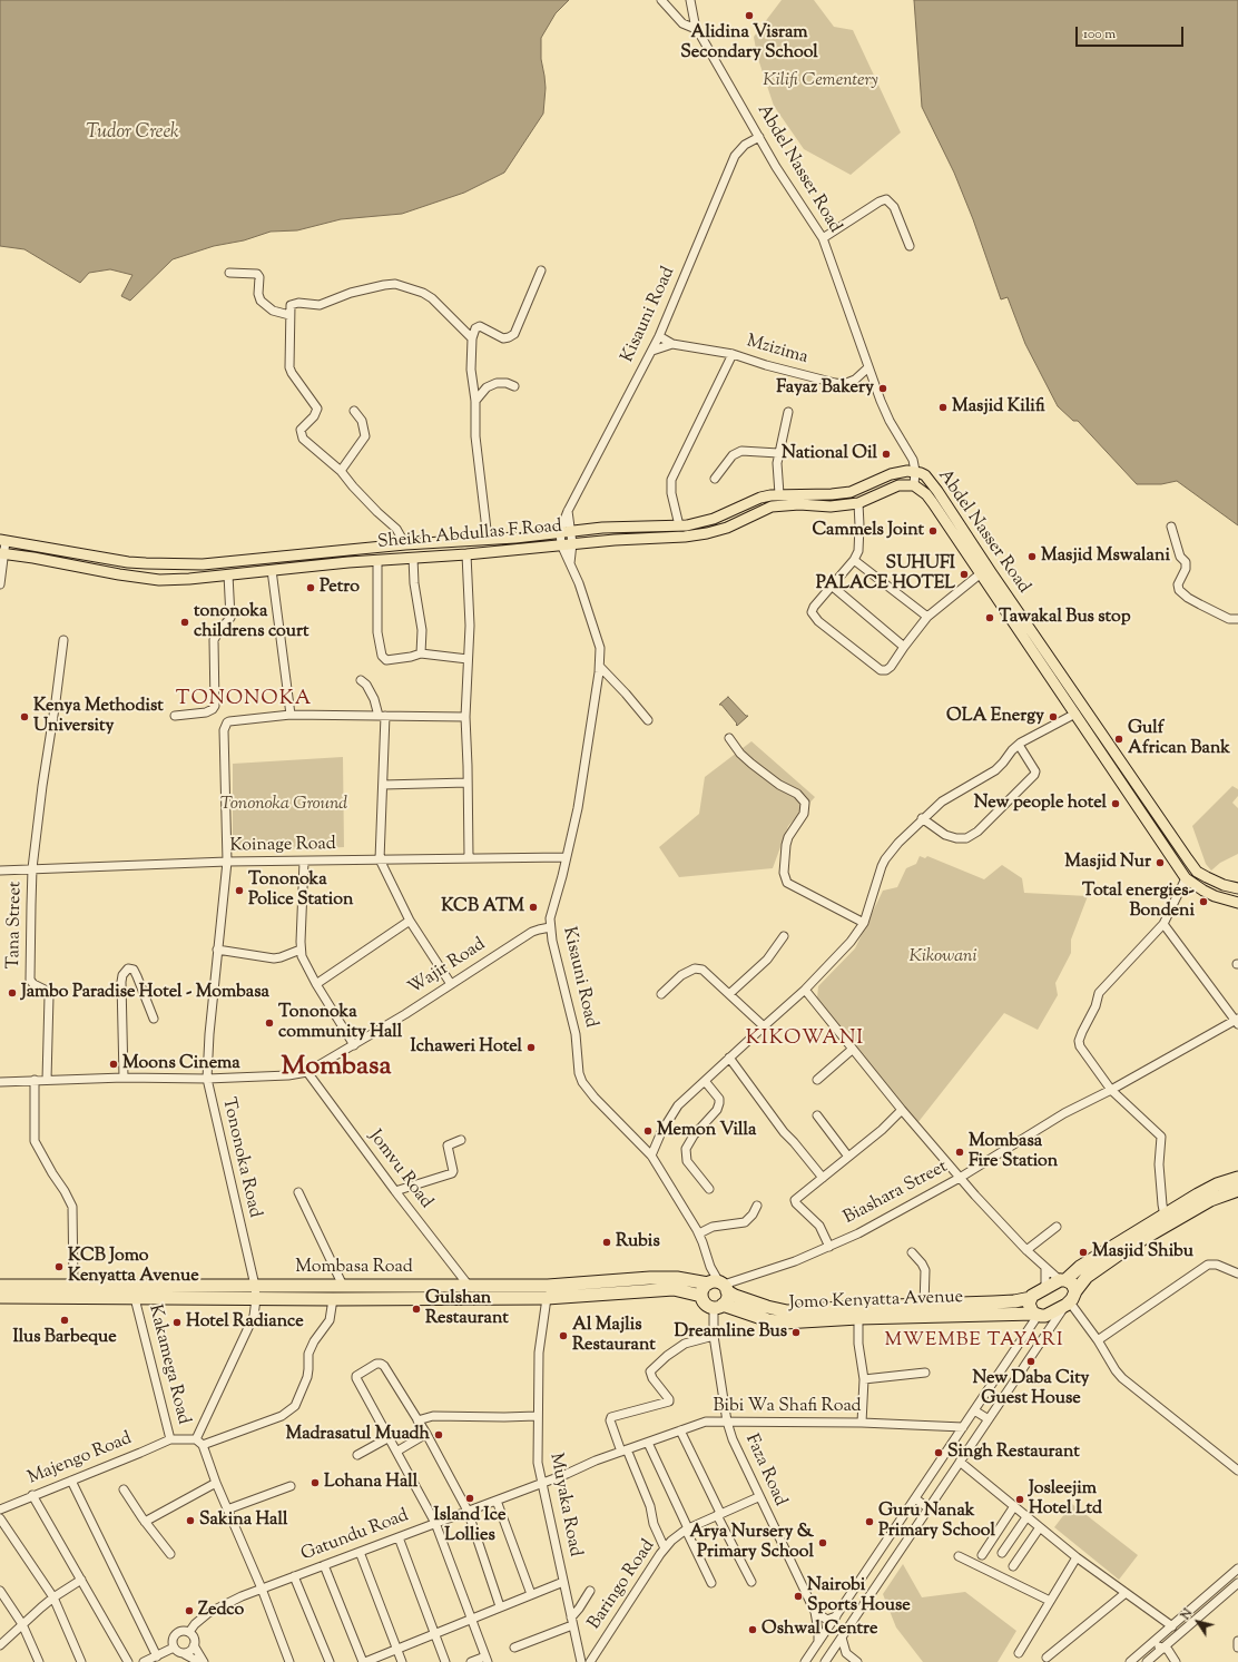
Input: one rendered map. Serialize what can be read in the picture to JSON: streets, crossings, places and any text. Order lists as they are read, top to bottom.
{
  "streets": {
    "highway": ["Mombasa Road", "Jomo Kenyatta Avenue"],
    "main road": ["Abdel Nasser Road", "Sheikh Abdullas F.Road"],
    "street": [
      "Kisauni Road",
      "Mzizima",
      "Koinage Road",
      "Tana Street",
      "Wajir Road",
      "Tononoka Road",
      "Jomvu Road",
      "Biashara Street",
      "Kakamega Road",
      "Bibi Wa Shafi Road",
      "Majengo Road",
      "Faza Road",
      "Muyaka Road",
      "Gatundu Road",
      "Baringo Road"
    ]
  },
  "crossings": [
    ["Abdel Nasser Road", "Kisauni Road"],
    ["Abdel Nasser Road", "Mzizima"],
    ["Abdel Nasser Road", "Sheikh Abdullas F.Road"],
    ["Kisauni Road", "Sheikh Abdullas F.Road"],
    ["Kisauni Road", "Koinage Road"],
    ["Kisauni Road", "Wajir Road"],
    ["Kisauni Road", "Biashara Street"],
    ["Kisauni Road", "Mombasa Road"],
    ["Kisauni Road", "Jomo Kenyatta Avenue"],
    ["Kisauni Road", "Faza Road"],
    ["Koinage Road", "Tana Street"],
    ["Koinage Road", "Tononoka Road"],
    ["Tana Street", "Wajir Road"],
    ["Wajir Road", "Tononoka Road"],
    ["Wajir Road", "Jomvu Road"],
    ["Tononoka Road", "Mombasa Road"],
    ["Jomvu Road", "Mombasa Road"],
    ["Biashara Street", "Mombasa Road"],
    ["Biashara Street", "Jomo Kenyatta Avenue"],
    ["Biashara Street", "Faza Road"],
    ["Mombasa Road", "Jomo Kenyatta Avenue"],
    ["Mombasa Road", "Kakamega Road"],
    ["Mombasa Road", "Faza Road"],
    ["Mombasa Road", "Muyaka Road"],
    ["Jomo Kenyatta Avenue", "Faza Road"],
    ["Kakamega Road", "Majengo Road"],
    ["Bibi Wa Shafi Road", "Faza Road"],
    ["Bibi Wa Shafi Road", "Muyaka Road"],
    ["Bibi Wa Shafi Road", "Gatundu Road"],
    ["Faza Road", "Baringo Road"],
    ["Muyaka Road", "Gatundu Road"]
  ],
  "districts": [
    "TONONOKA",
    "KIKOWANI",
    "Mombasa",
    "MWEMBE TAYARI"
  ],
  "water": ["Tudor Creek"],
  "parks": ["Kilifi Cementery", "Tononoka Ground", "Kikowani"],
  "places": [
    "Alidina Visram Secondary School",
    "Fayaz Bakery",
    "Masjid Kilifi",
    "National Oil",
    "Cammels Joint",
    "Masjid Mswalani",
    "SUHUFI PALACE HOTEL",
    "Petro",
    "Tawakal Bus stop",
    "tononoka childrens court",
    "Kenya Methodist University",
    "OLA Energy",
    "Gulf African Bank",
    "New people hotel",
    "Masjid Nur",
    "Tononoka Police Station",
    "Total energies- Bondeni",
    "KCB ATM",
    "Jambo Paradise Hotel - Mombasa",
    "Tononoka community Hall",
    "Ichaweri Hotel",
    "Moons Cinema",
    "Memon Villa",
    "Mombasa Fire Station",
    "Rubis",
    "Masjid Shibu",
    "KCB Jomo Kenyatta Avenue",
    "Gulshan Restaurant",
    "Ilus Barbeque",
    "Hotel Radiance",
    "Dreamline Bus",
    "Al Majlis Restaurant",
    "New Daba City Guest House",
    "Madrasatul Muadh",
    "Singh Restaurant",
    "Lohana Hall",
    "Island Ice Lollies",
    "Josleejim Hotel Ltd",
    "Sakina Hall",
    "Guru Nanak Primary School",
    "Arya Nursery & Primary School",
    "Nairobi Sports House",
    "Zedco",
    "Oshwal Centre"
  ],
  "scale_bar": "100 m",
  "north": "top left"
}
